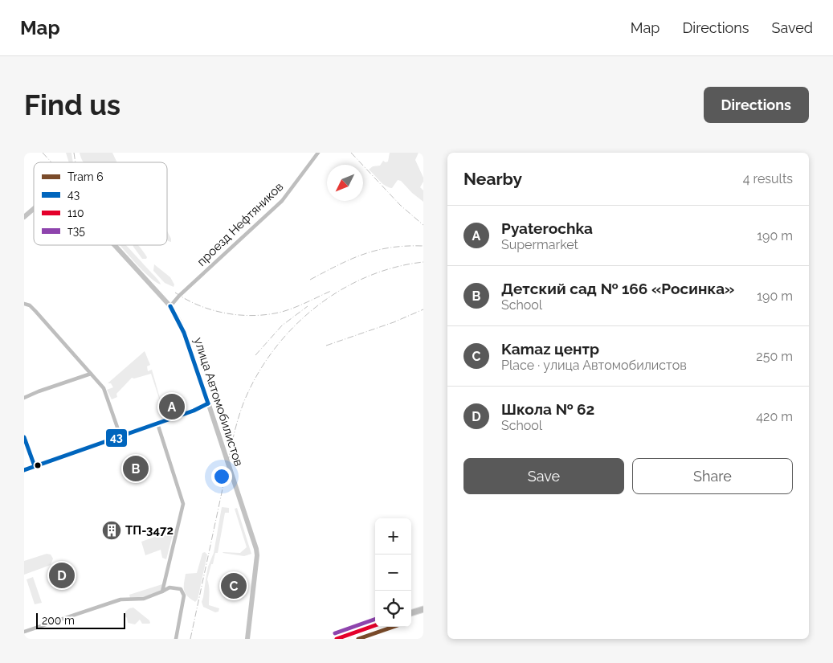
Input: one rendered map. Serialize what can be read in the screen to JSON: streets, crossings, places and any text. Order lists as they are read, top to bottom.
{
  "streets": {
    "street": ["проезд Нефтяников", "улица Автомобилистов"]
  },
  "crossings": [
    ["проезд Нефтяников", "улица Автомобилистов"]
  ],
  "places": {
    "building": ["ТП-3472"]
  },
  "lines": [
    "transit line 43",
    "transit line т35",
    "transit line 110",
    "tram line 6"
  ],
  "legend": [
    "Tram 6",
    "43",
    "110",
    "т35"
  ],
  "scale_bar": "200 m",
  "north": "bottom left",
  "page": {
    "header": "Map",
    "nav": ["Map", "Directions", "Saved"],
    "buttons": [
      "Directions",
      ["Save", "Share"]
    ],
    "title": "Find us",
    "heading": ["Nearby", "4 results"],
    "list": [
      {
        "mark": "A",
        "name": "Pyaterochka",
        "note": "Supermarket",
        "value": "190 m"
      },
      {
        "mark": "B",
        "name": "Детский сад № 166 «Росинка»",
        "note": "School",
        "value": "190 m"
      },
      {
        "mark": "C",
        "name": "Kamaz центр",
        "note": "Place · улица Автомобилистов",
        "value": "250 m"
      },
      {
        "mark": "D",
        "name": "Школа № 62",
        "note": "School",
        "value": "420 m"
      }
    ],
    "pins": [
      "A",
      "B",
      "D",
      "C"
    ],
    "map_buttons": ["+", "−"],
    "scale": "200 m"
  }
}
